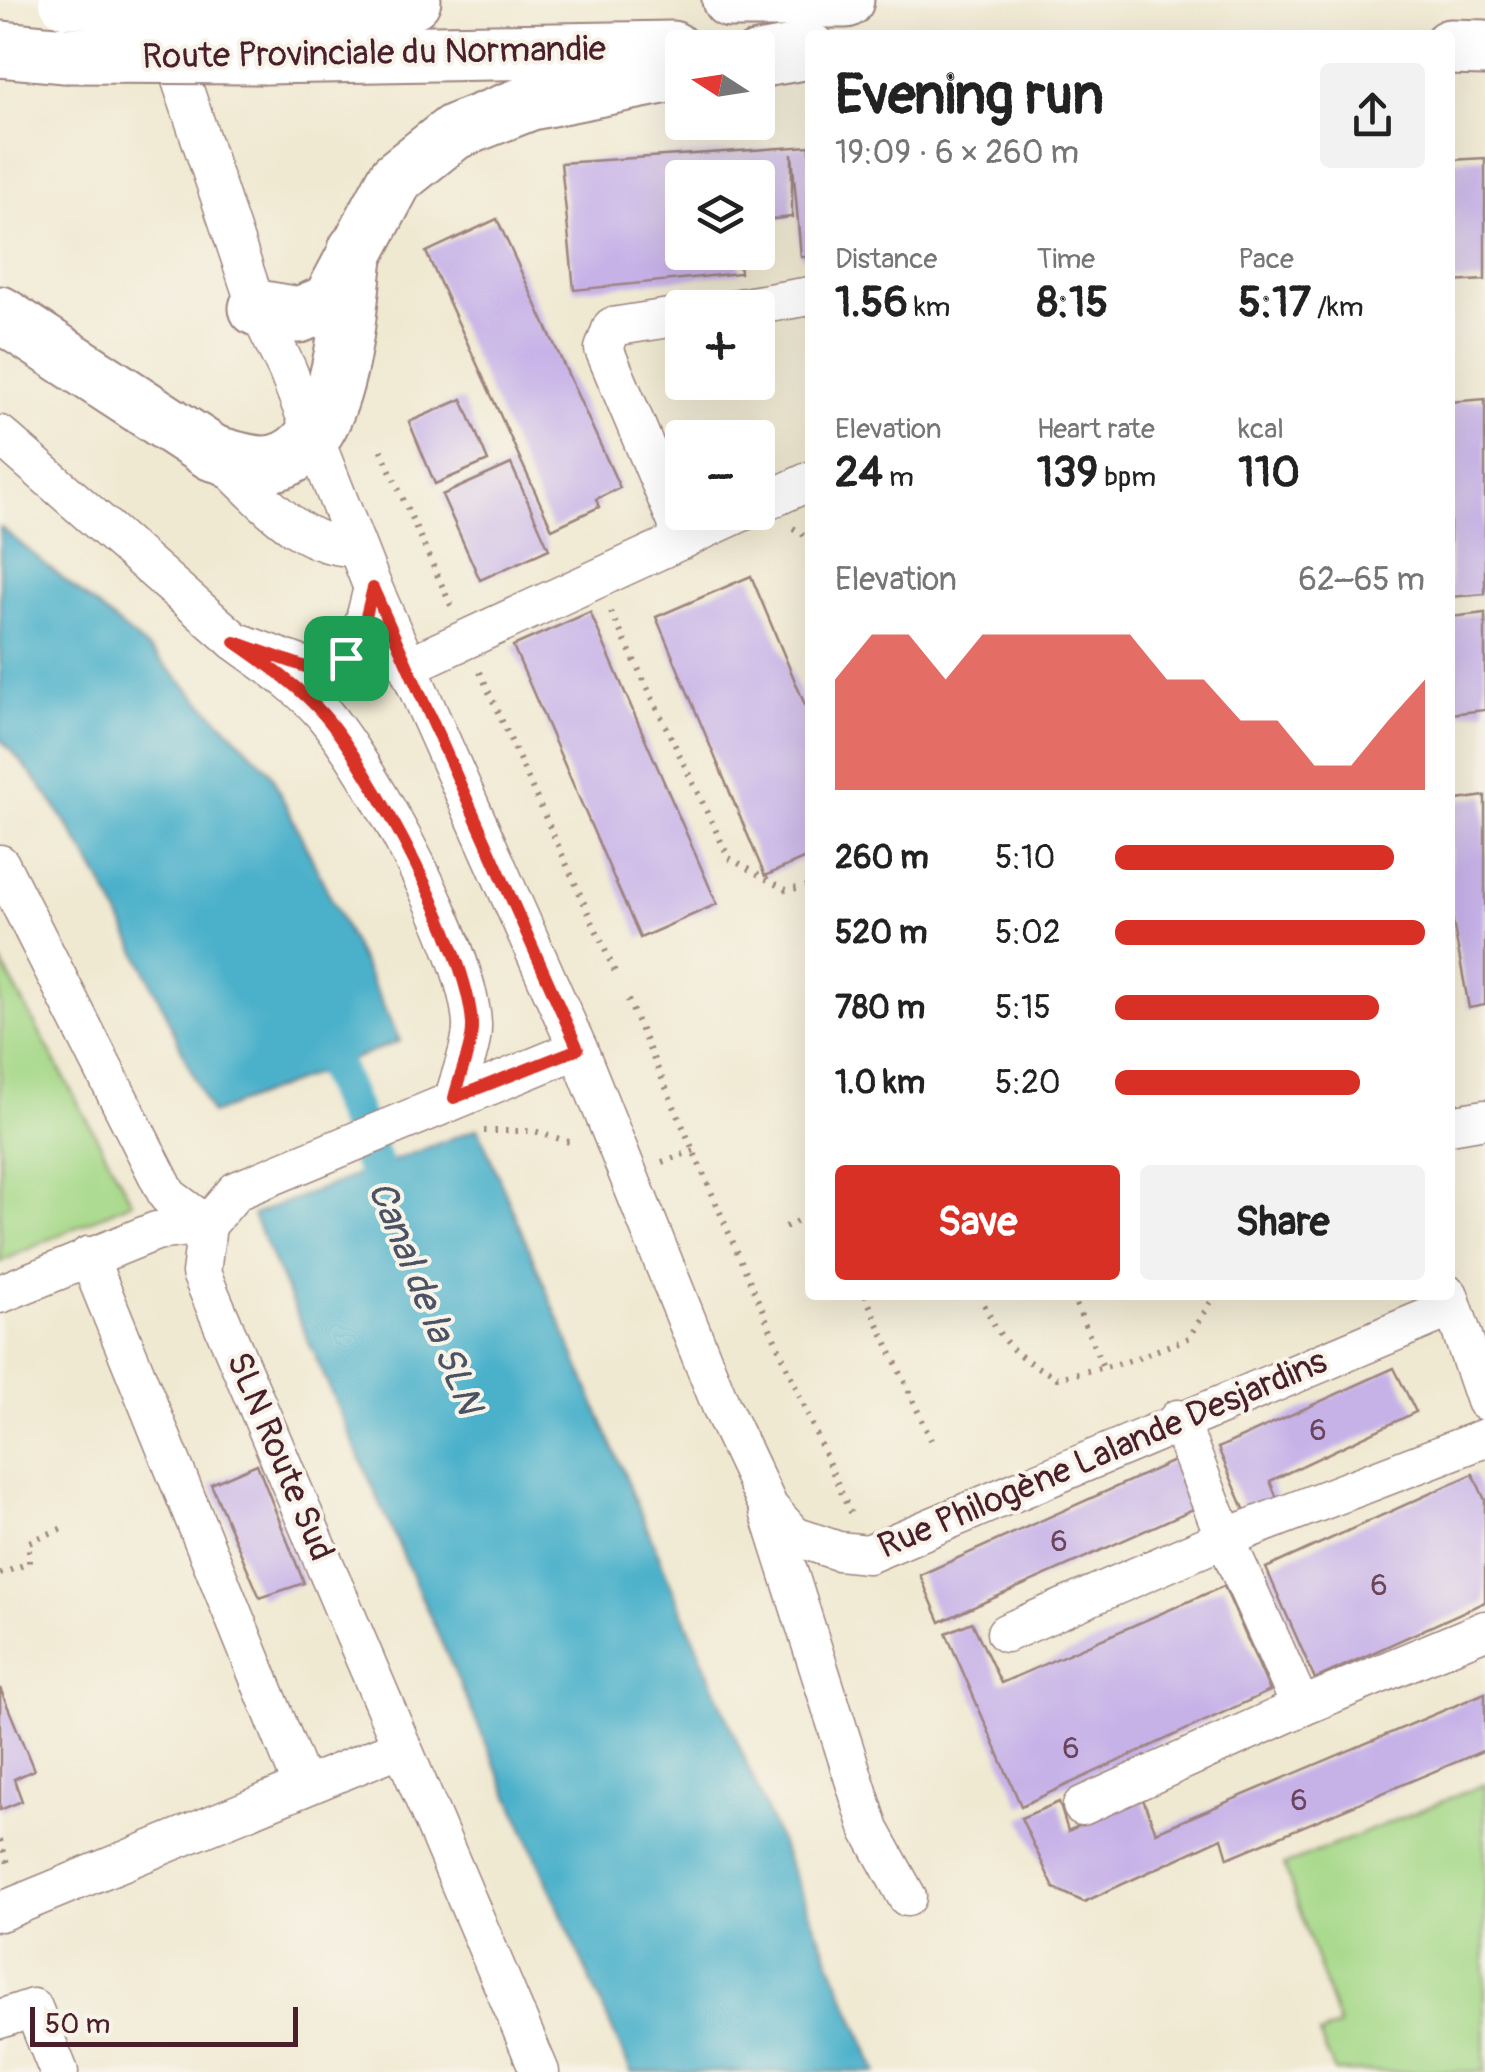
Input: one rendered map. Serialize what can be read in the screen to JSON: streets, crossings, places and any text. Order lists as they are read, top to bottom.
{
  "streets": {
    "highway": ["Route Provinciale du Normandie"],
    "street": ["Rue Philogène Lalande Desjardins", "SLN Route Sud"]
  },
  "water": ["Canal de la SLN"],
  "house_numbers": [
    "6",
    "6",
    "6",
    "6",
    "6"
  ],
  "scale_bar": "50 m",
  "north": "left",
  "page": {
    "map_buttons": ["+", "−"],
    "heading": ["Evening run", "19:09 · 6 × 260 m"],
    "stats": [
      ["Distance", "1.56 km"],
      ["Time", "8:15"],
      ["Pace", "5:17 /km"],
      ["Elevation", "24 m"],
      ["Heart rate", "139 bpm"],
      ["kcal", "110"]
    ],
    "chart": ["Elevation", "62–65 m"],
    "list": [
      {
        "name": "260 m",
        "note": "5:10"
      },
      {
        "name": "520 m",
        "note": "5:02"
      },
      {
        "name": "780 m",
        "note": "5:15"
      },
      {
        "name": "1.0 km",
        "note": "5:20"
      }
    ],
    "buttons": ["Save", "Share"],
    "scale": "50 m"
  }
}
